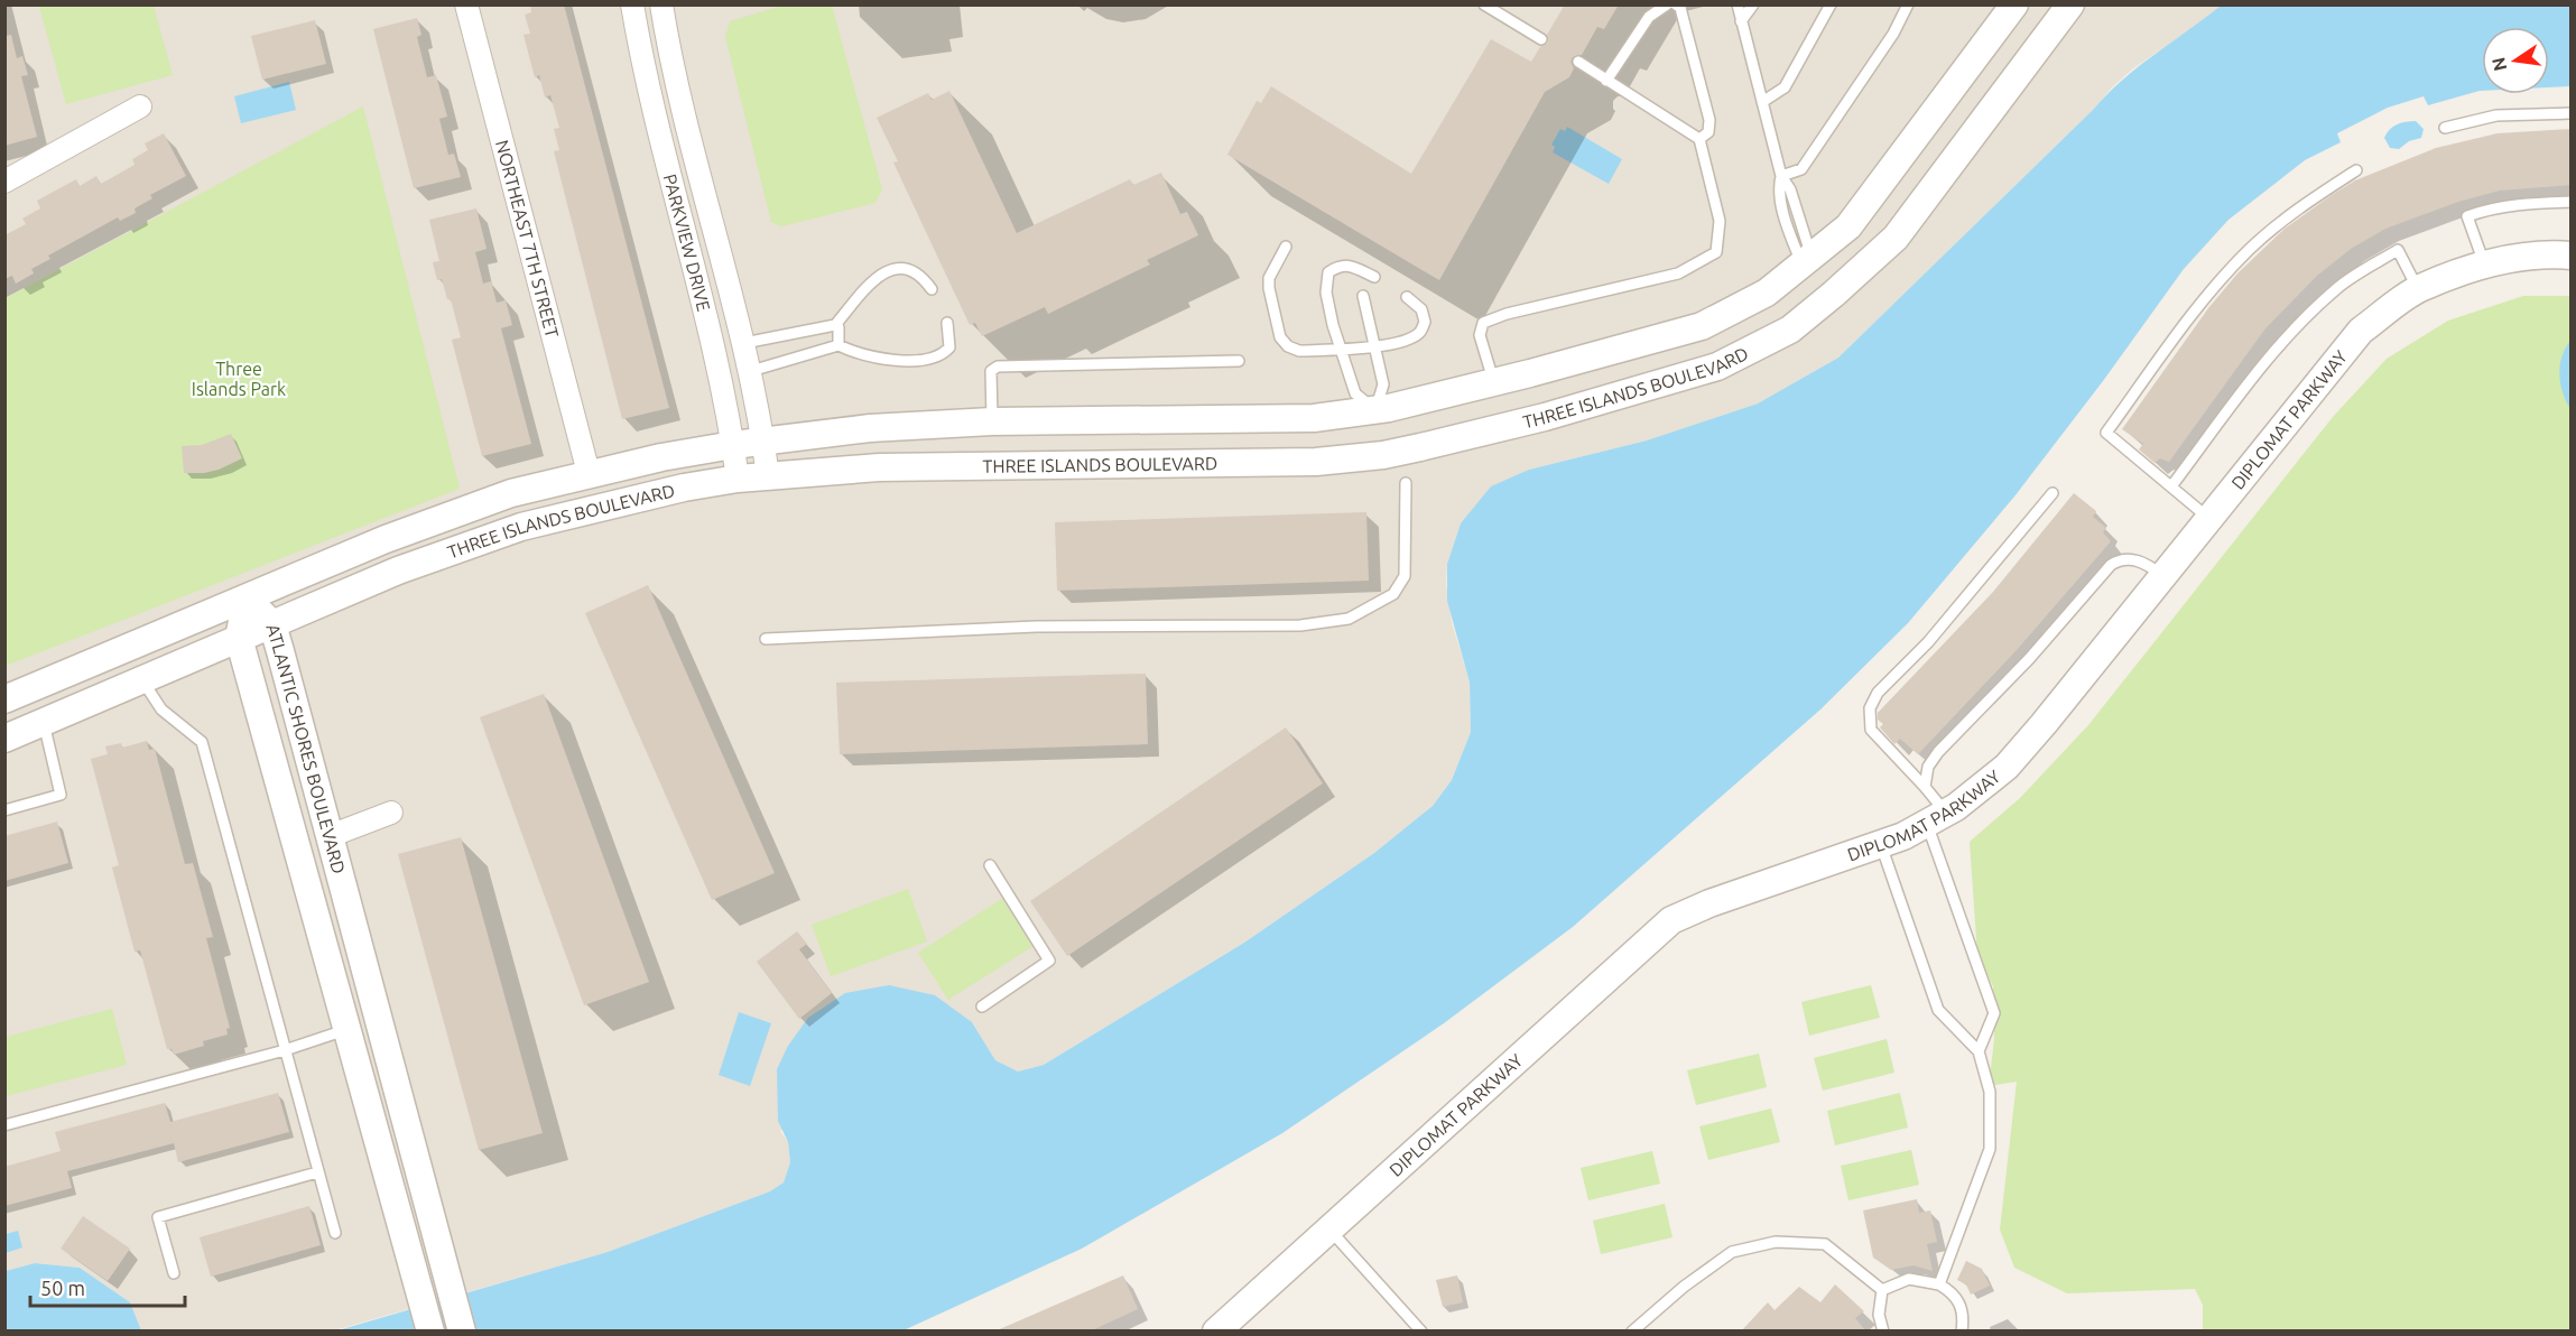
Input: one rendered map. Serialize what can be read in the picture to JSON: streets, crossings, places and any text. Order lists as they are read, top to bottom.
{
  "streets": {
    "street": [
      "NORTHEAST 7TH STREET",
      "PARKVIEW DRIVE",
      "THREE ISLANDS BOULEVARD",
      "DIPLOMAT PARKWAY",
      "ATLANTIC SHORES BOULEVARD"
    ]
  },
  "crossings": [
    ["NORTHEAST 7TH STREET", "THREE ISLANDS BOULEVARD"],
    ["PARKVIEW DRIVE", "THREE ISLANDS BOULEVARD"],
    ["THREE ISLANDS BOULEVARD", "ATLANTIC SHORES BOULEVARD"]
  ],
  "parks": ["Three Islands Park"],
  "scale_bar": "50 m",
  "north": "left"
}
